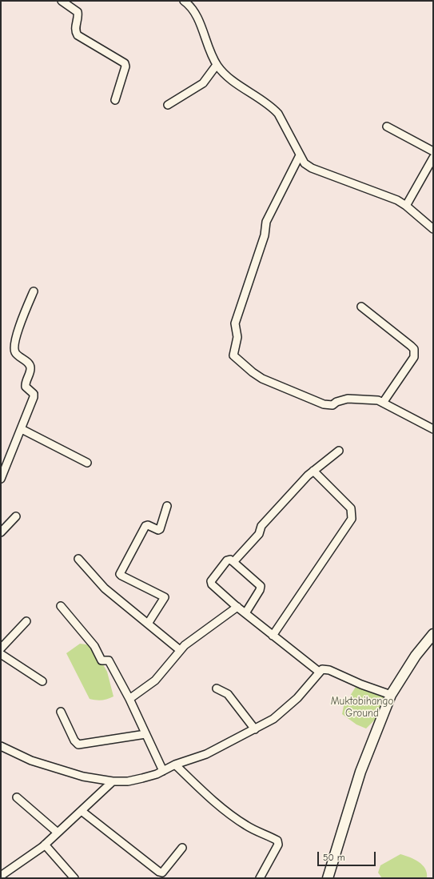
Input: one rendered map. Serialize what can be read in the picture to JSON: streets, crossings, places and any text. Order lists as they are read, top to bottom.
{
  "parks": ["Muktobihango Ground"],
  "scale_bar": "50 m"
}
